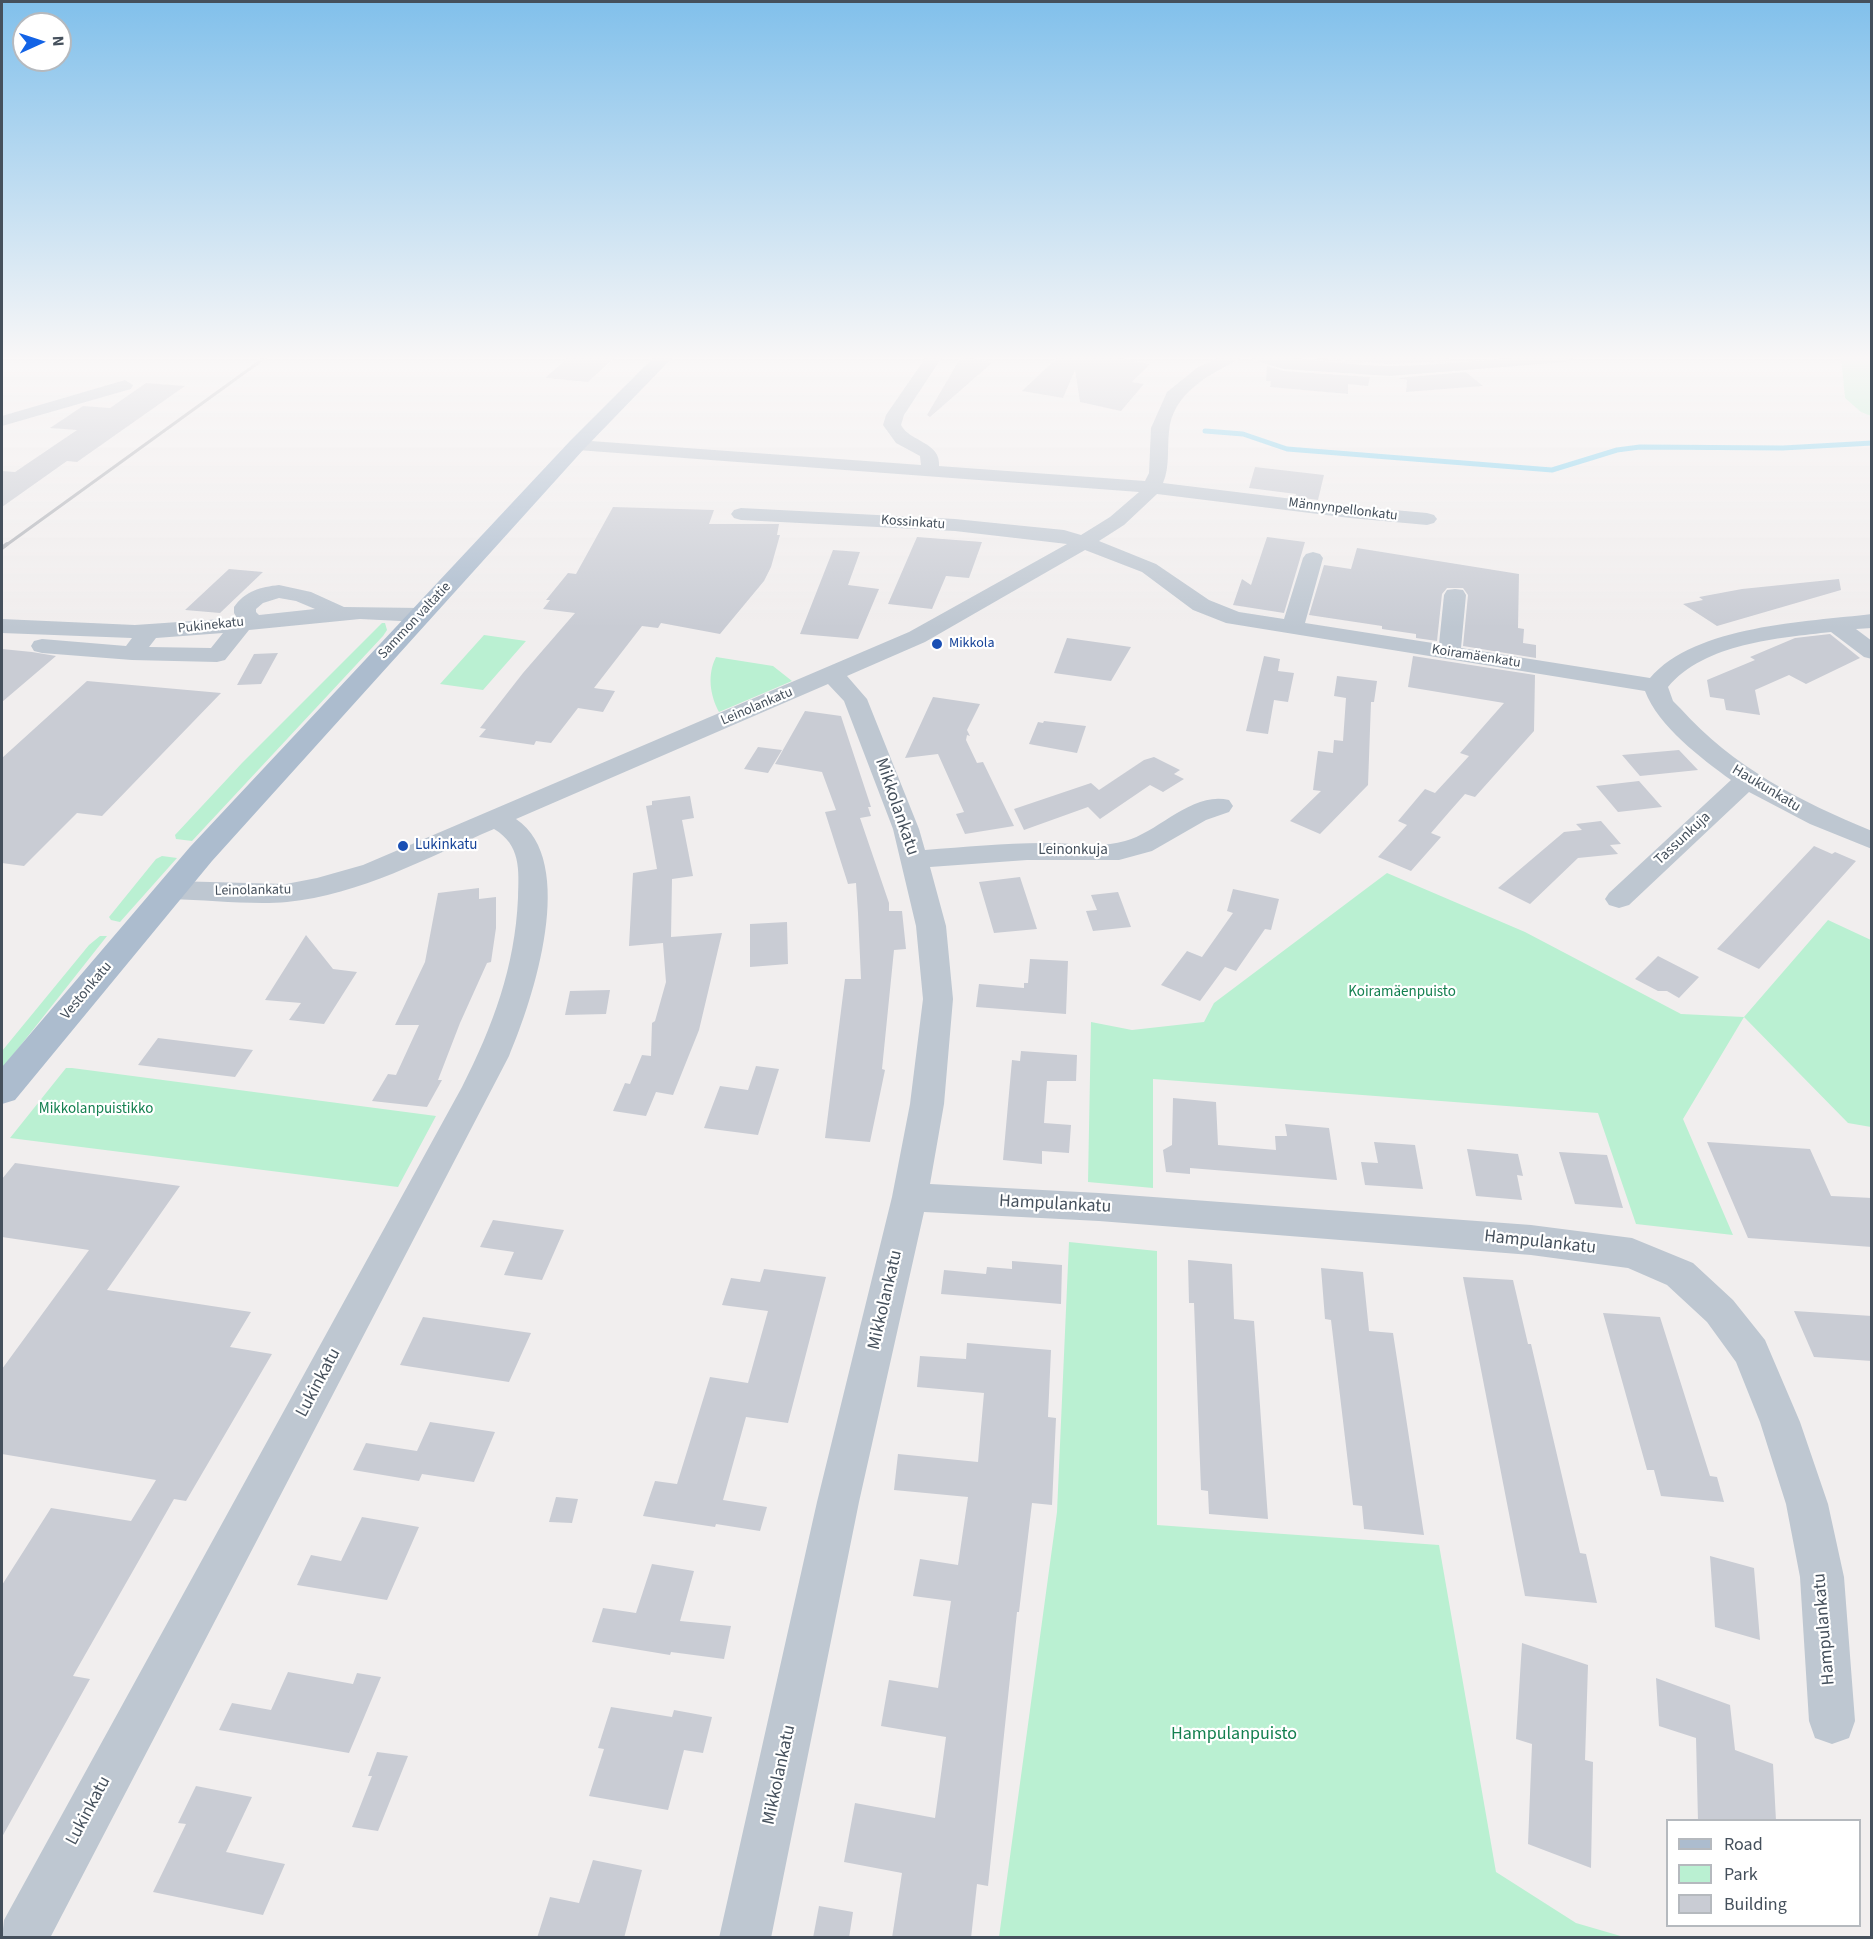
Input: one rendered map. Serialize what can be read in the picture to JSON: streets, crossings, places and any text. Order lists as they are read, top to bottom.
{
  "streets": {
    "main road": ["Sammon valtatie", "Vestonkatu"],
    "street": [
      "Männynpellonkatu",
      "Kossinkatu",
      "Pukinekatu",
      "Koiramäenkatu",
      "Leinolankatu",
      "Haukunkatu",
      "Mikkolankatu",
      "Tassunkuja",
      "Leinonkuja",
      "Hampulankatu",
      "Lukinkatu"
    ]
  },
  "crossings": [
    ["Männynpellonkatu", "Leinolankatu"],
    ["Kossinkatu", "Koiramäenkatu"],
    ["Kossinkatu", "Leinolankatu"],
    ["Sammon valtatie", "Pukinekatu"],
    ["Sammon valtatie", "Leinolankatu"],
    ["Sammon valtatie", "Vestonkatu"],
    ["Koiramäenkatu", "Leinolankatu"],
    ["Koiramäenkatu", "Haukunkatu"],
    ["Leinolankatu", "Mikkolankatu"],
    ["Leinolankatu", "Vestonkatu"],
    ["Leinolankatu", "Lukinkatu"],
    ["Haukunkatu", "Tassunkuja"],
    ["Mikkolankatu", "Leinonkuja"],
    ["Mikkolankatu", "Hampulankatu"]
  ],
  "parks": ["Koiramäenpuisto", "Mikkolanpuistikko", "Hampulanpuisto"],
  "places": ["Mikkola", "Lukinkatu"],
  "legend": ["Road", "Park", "Building"],
  "north": "right"
}
